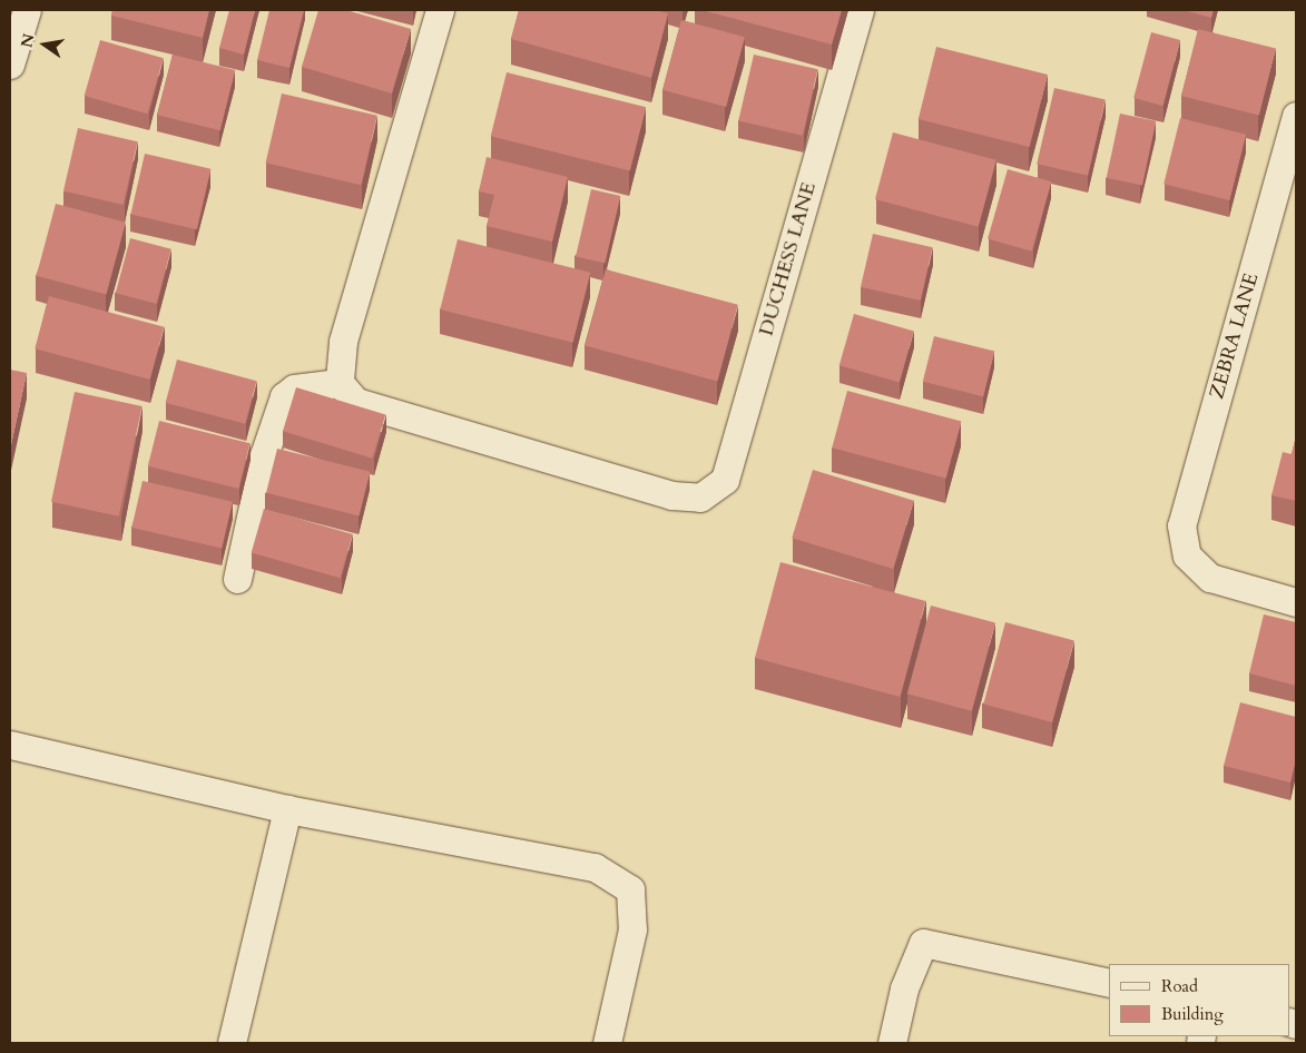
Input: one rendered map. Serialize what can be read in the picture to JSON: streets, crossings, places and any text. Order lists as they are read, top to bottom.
{
  "streets": {
    "street": ["DUCHESS LANE", "ZEBRA LANE"]
  },
  "legend": ["Road", "Building"],
  "north": "left"
}
